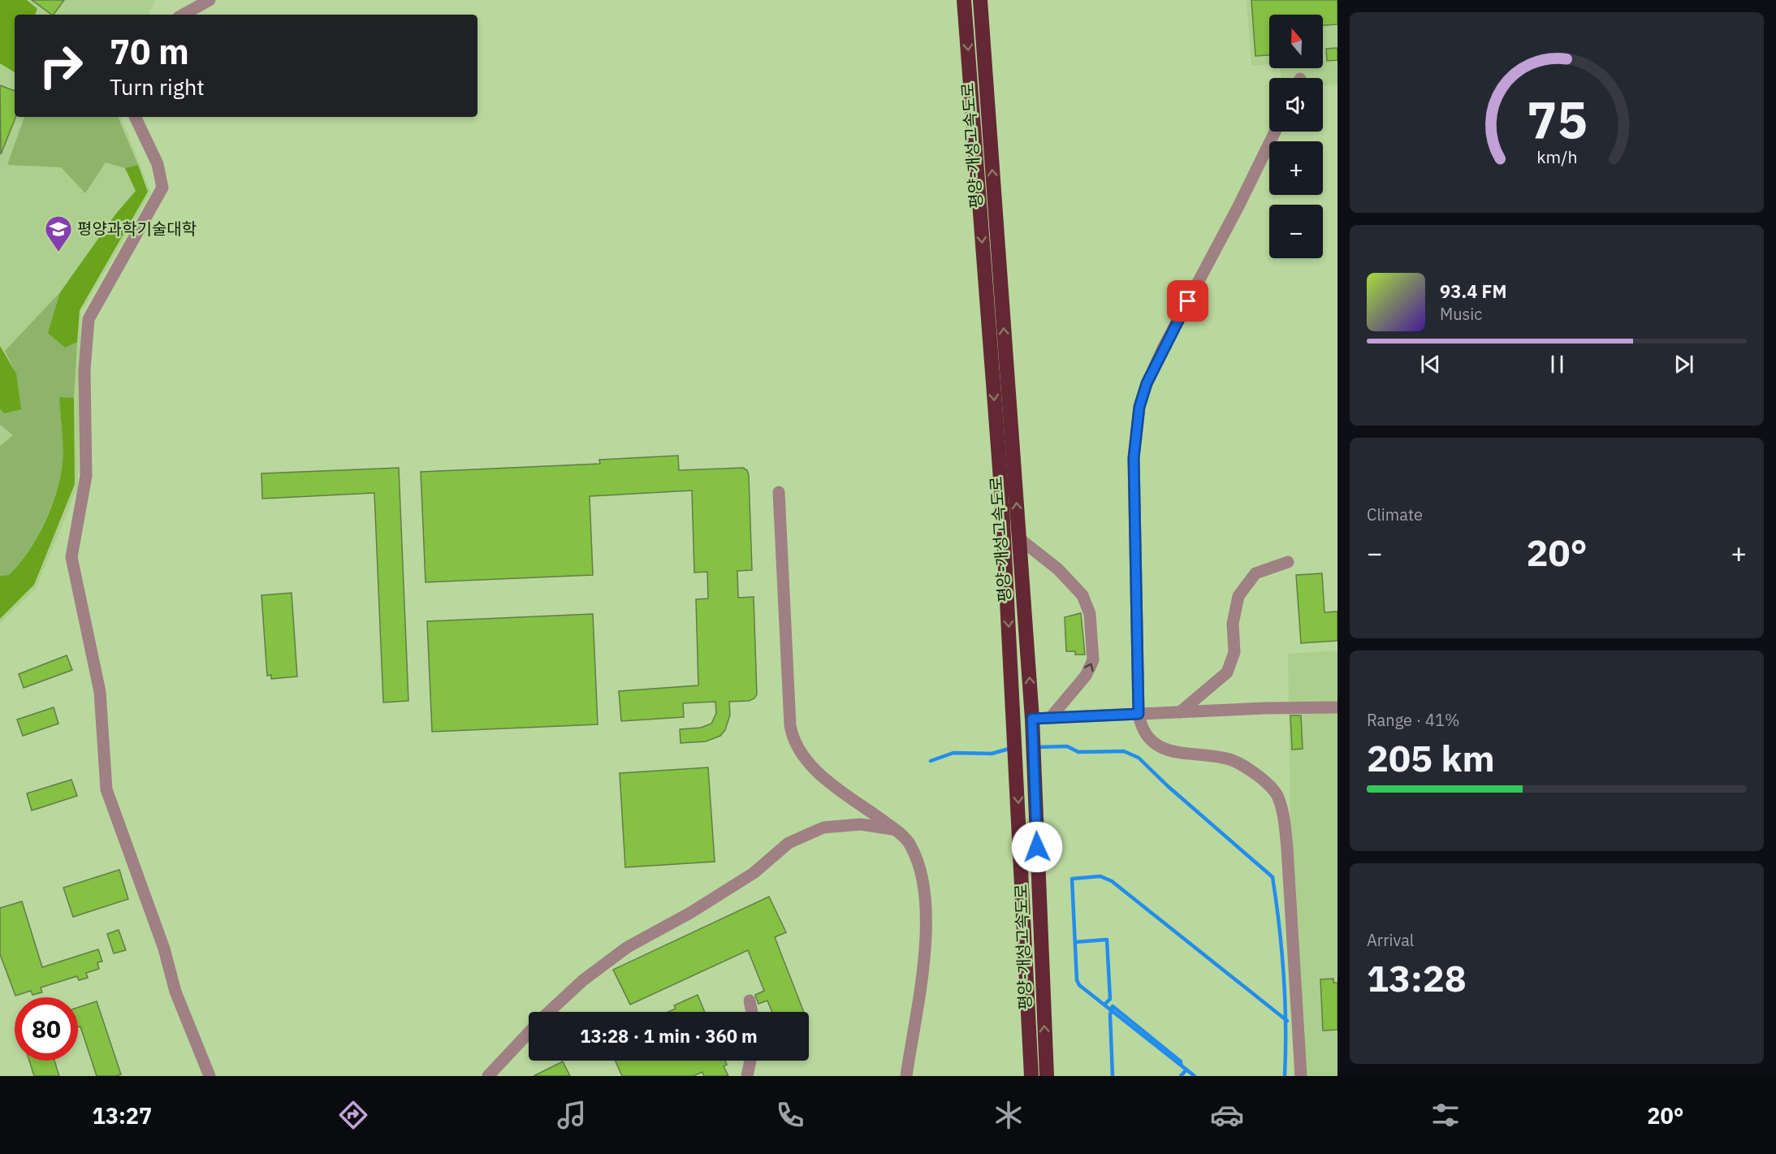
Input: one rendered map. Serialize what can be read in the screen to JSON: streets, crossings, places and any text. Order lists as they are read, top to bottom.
{
  "streets": {
    "highway": ["평양-개성고속도로"]
  },
  "places": {
    "school or university": ["평양과학기술대학"]
  },
  "north": "top",
  "page": {
    "map_buttons": ["+", "−"],
    "turn": ["70 m", "Turn right"],
    "song": ["93.4 FM", "Music"],
    "tile": [
      "Climate",
      ["Range · 41%", "205 km"],
      ["Arrival", "13:28"]
    ],
    "heat": ["−", "20°", "+"],
    "limit": "80",
    "trip": "13:28 · 1 min · 360 m",
    "tabs": ["13:27", "20°"],
    "gauge": ["75", "km/h"]
  }
}
